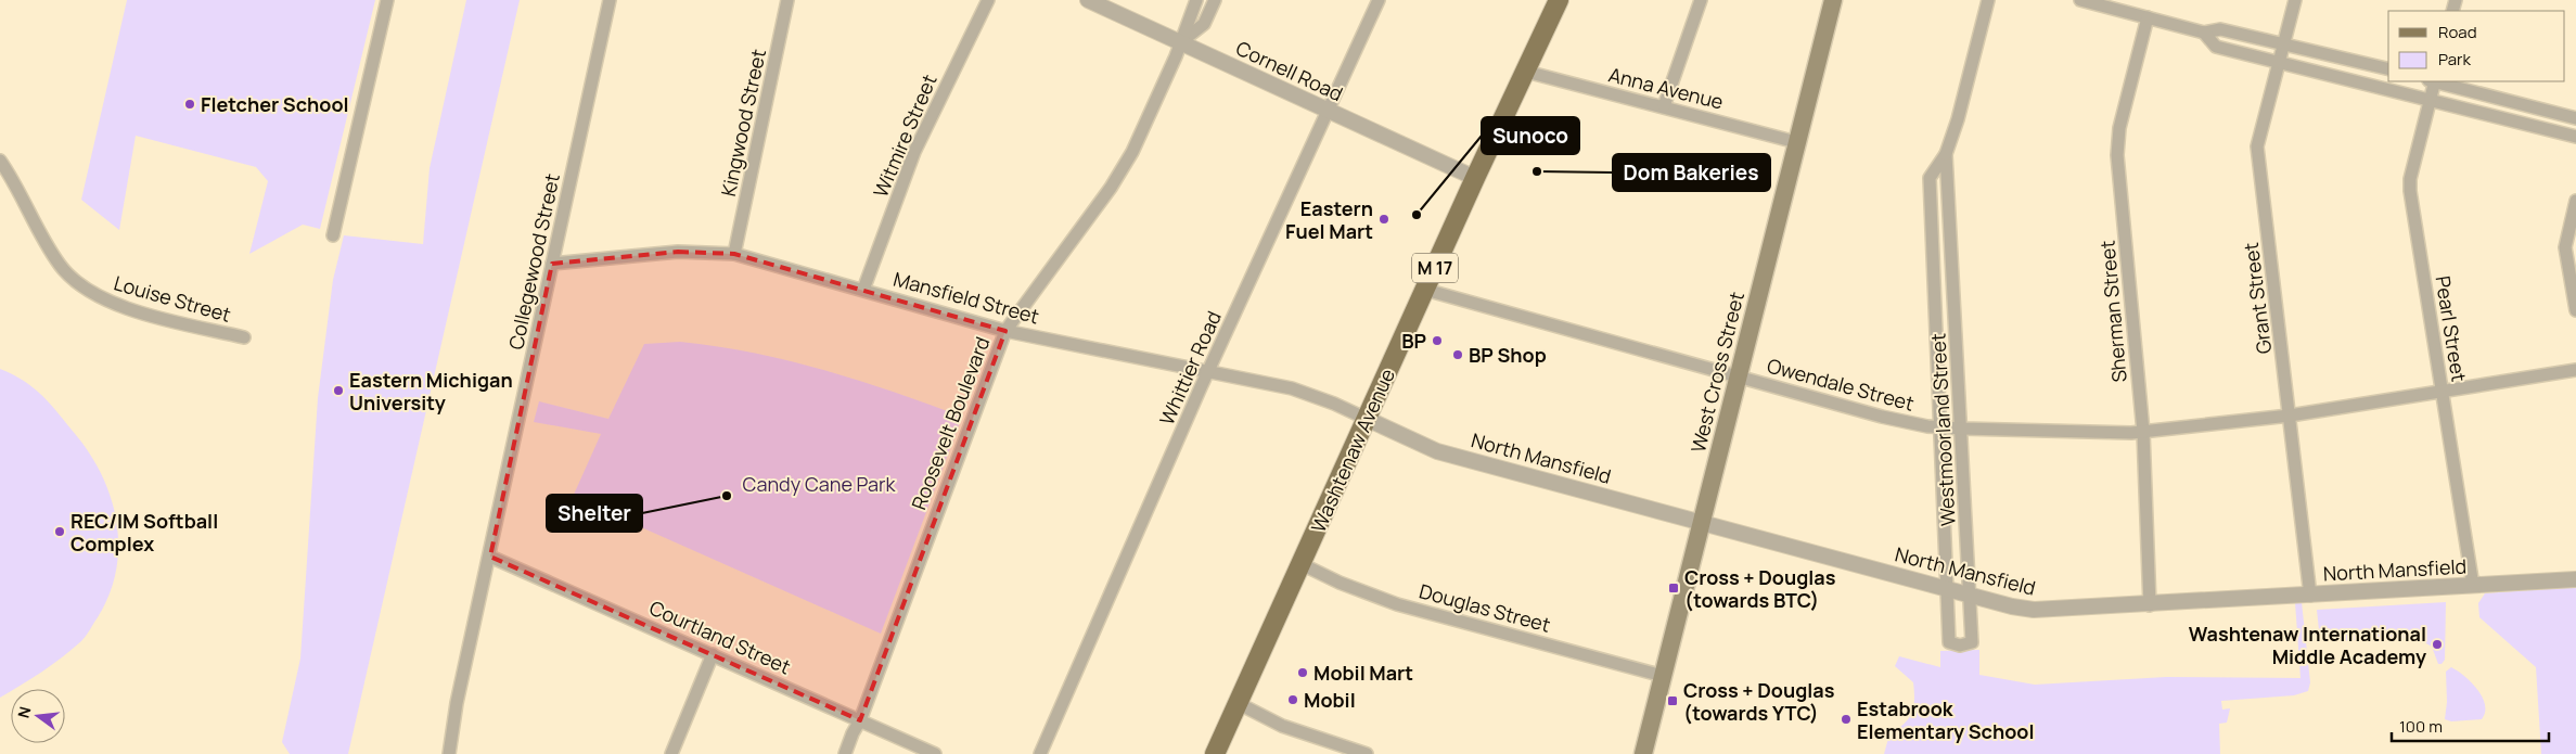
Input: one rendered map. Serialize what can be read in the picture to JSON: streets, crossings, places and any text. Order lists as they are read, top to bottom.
{
  "streets": {
    "main road": ["M 17", "West Cross Street", "Washtenaw Avenue"],
    "street": [
      "Cornell Road",
      "Anna Avenue",
      "Kingwood Street",
      "Witmire Street",
      "Collegewood Street",
      "Mansfield Street",
      "Louise Street",
      "Grant Street",
      "Sherman Street",
      "Pearl Street",
      "Whittier Road",
      "Owendale Street",
      "Roosevelt Boulevard",
      "Westmoorland Street",
      "North Mansfield",
      "Douglas Street",
      "Courtland Street"
    ]
  },
  "crossings": [
    ["Cornell Road", "Whittier Road"],
    ["Cornell Road", "Roosevelt Boulevard"],
    ["Cornell Road", "Washtenaw Avenue"],
    ["Anna Avenue", "West Cross Street"],
    ["Anna Avenue", "Washtenaw Avenue"],
    ["Kingwood Street", "Mansfield Street"],
    ["Witmire Street", "Mansfield Street"],
    ["Collegewood Street", "Mansfield Street"],
    ["Collegewood Street", "Courtland Street"],
    ["Mansfield Street", "Whittier Road"],
    ["Mansfield Street", "Roosevelt Boulevard"],
    ["Mansfield Street", "Washtenaw Avenue"],
    ["Mansfield Street", "North Mansfield"],
    ["Grant Street", "Owendale Street"],
    ["Grant Street", "North Mansfield"],
    ["Sherman Street", "Owendale Street"],
    ["Sherman Street", "North Mansfield"],
    ["Pearl Street", "Owendale Street"],
    ["Pearl Street", "North Mansfield"],
    ["West Cross Street", "Owendale Street"],
    ["West Cross Street", "North Mansfield"],
    ["West Cross Street", "Douglas Street"],
    ["Owendale Street", "Westmoorland Street"],
    ["Owendale Street", "Washtenaw Avenue"],
    ["Roosevelt Boulevard", "Courtland Street"],
    ["Westmoorland Street", "North Mansfield"],
    ["Washtenaw Avenue", "North Mansfield"],
    ["Washtenaw Avenue", "Douglas Street"]
  ],
  "parks": ["Candy Cane Park"],
  "places": {
    "other": [
      "Fletcher School",
      "Dom Bakeries",
      "Sunoco",
      "Eastern Fuel Mart",
      "BP",
      "BP Shop",
      "Eastern Michigan University",
      "Shelter",
      "REC/IM Softball Complex",
      "Washtenaw International Middle Academy",
      "Mobil Mart",
      "Mobil",
      "Estabrook Elementary School"
    ],
    "transit": ["Cross + Douglas (towards BTC)", "Cross + Douglas (towards YTC)"]
  },
  "legend": ["Road", "Park"],
  "scale_bar": "100 m",
  "north": "left"
}
